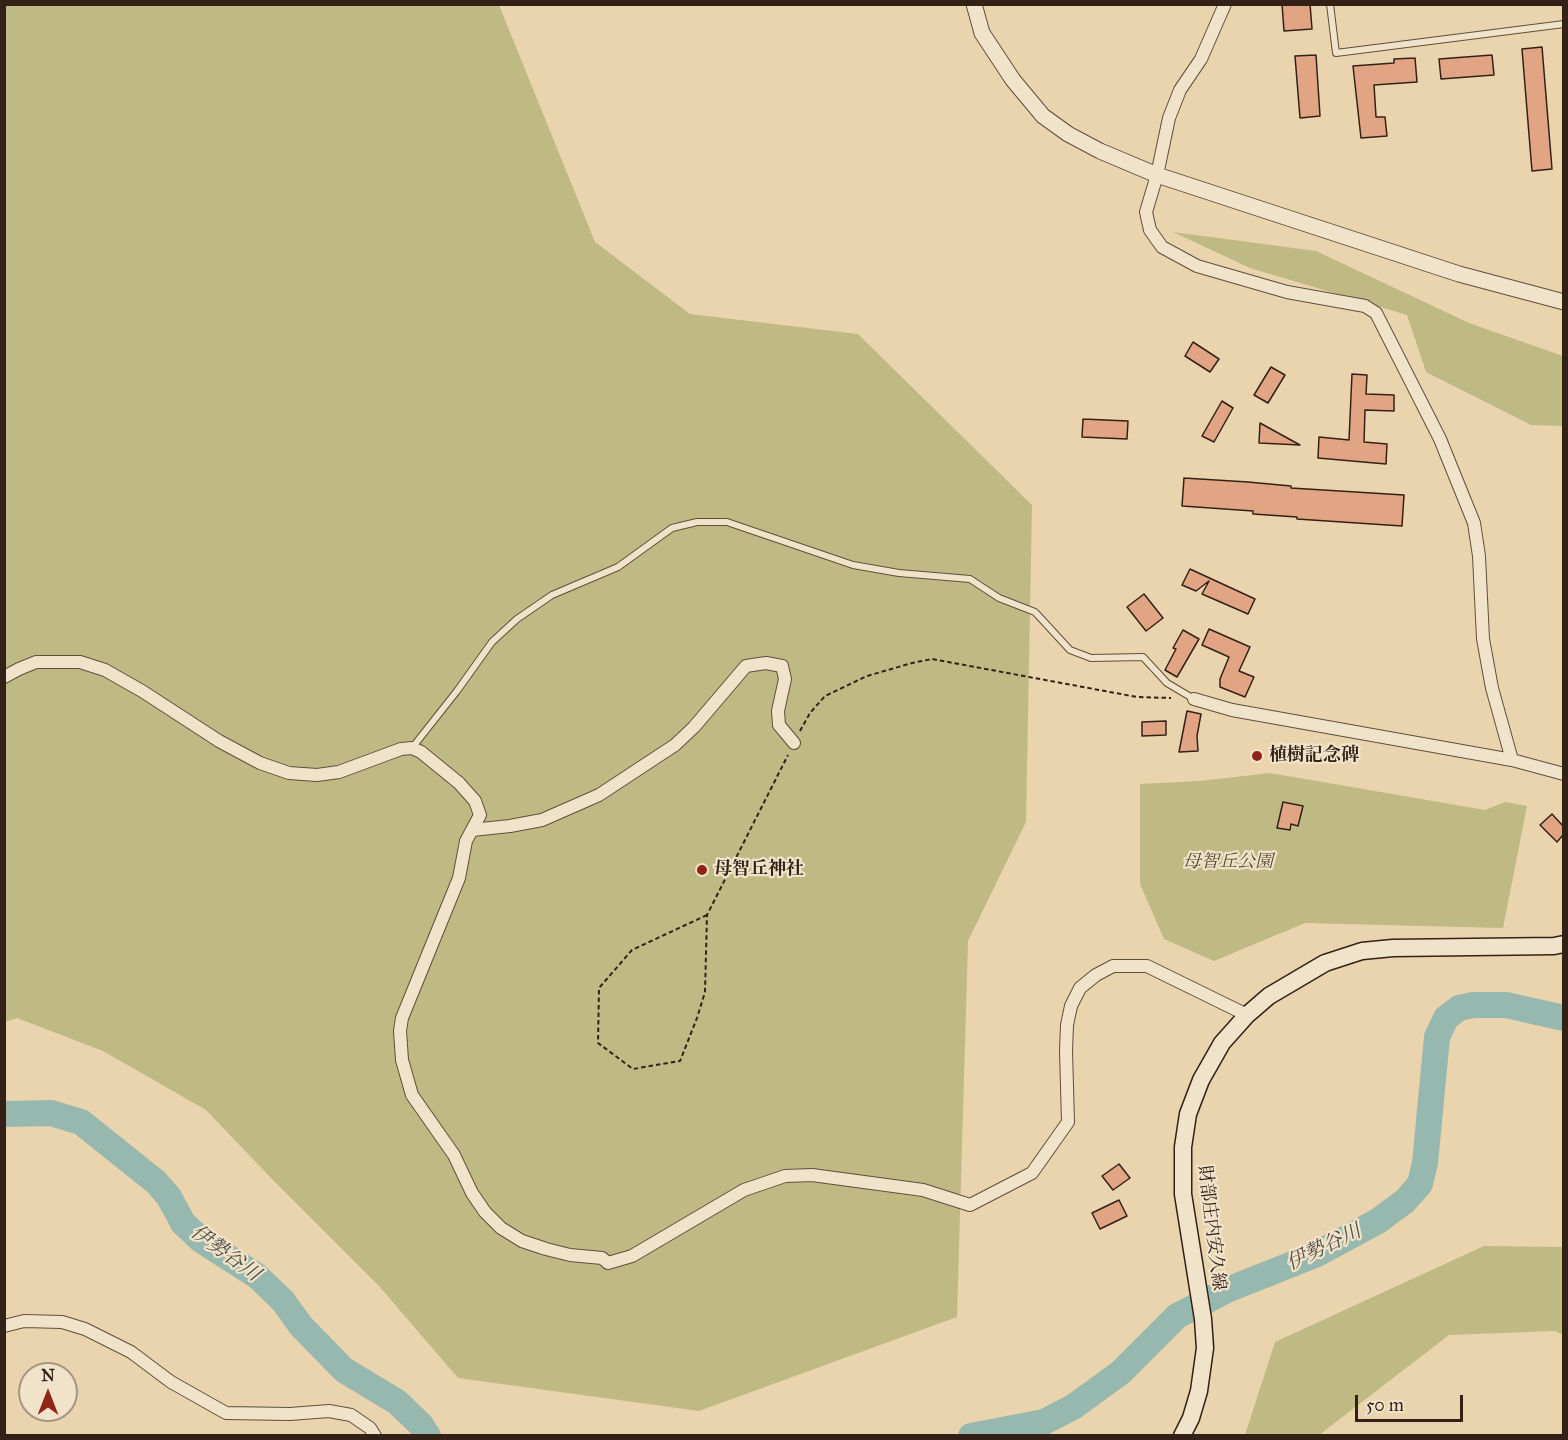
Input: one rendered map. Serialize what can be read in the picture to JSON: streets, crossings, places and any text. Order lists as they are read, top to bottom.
{
  "streets": {
    "main road": ["財部庄内安久線"]
  },
  "water": ["伊勢谷川"],
  "parks": ["母智丘公園"],
  "places": ["植樹記念碑", "母智丘神社"],
  "scale_bar": "50 m",
  "north": "top"
}
